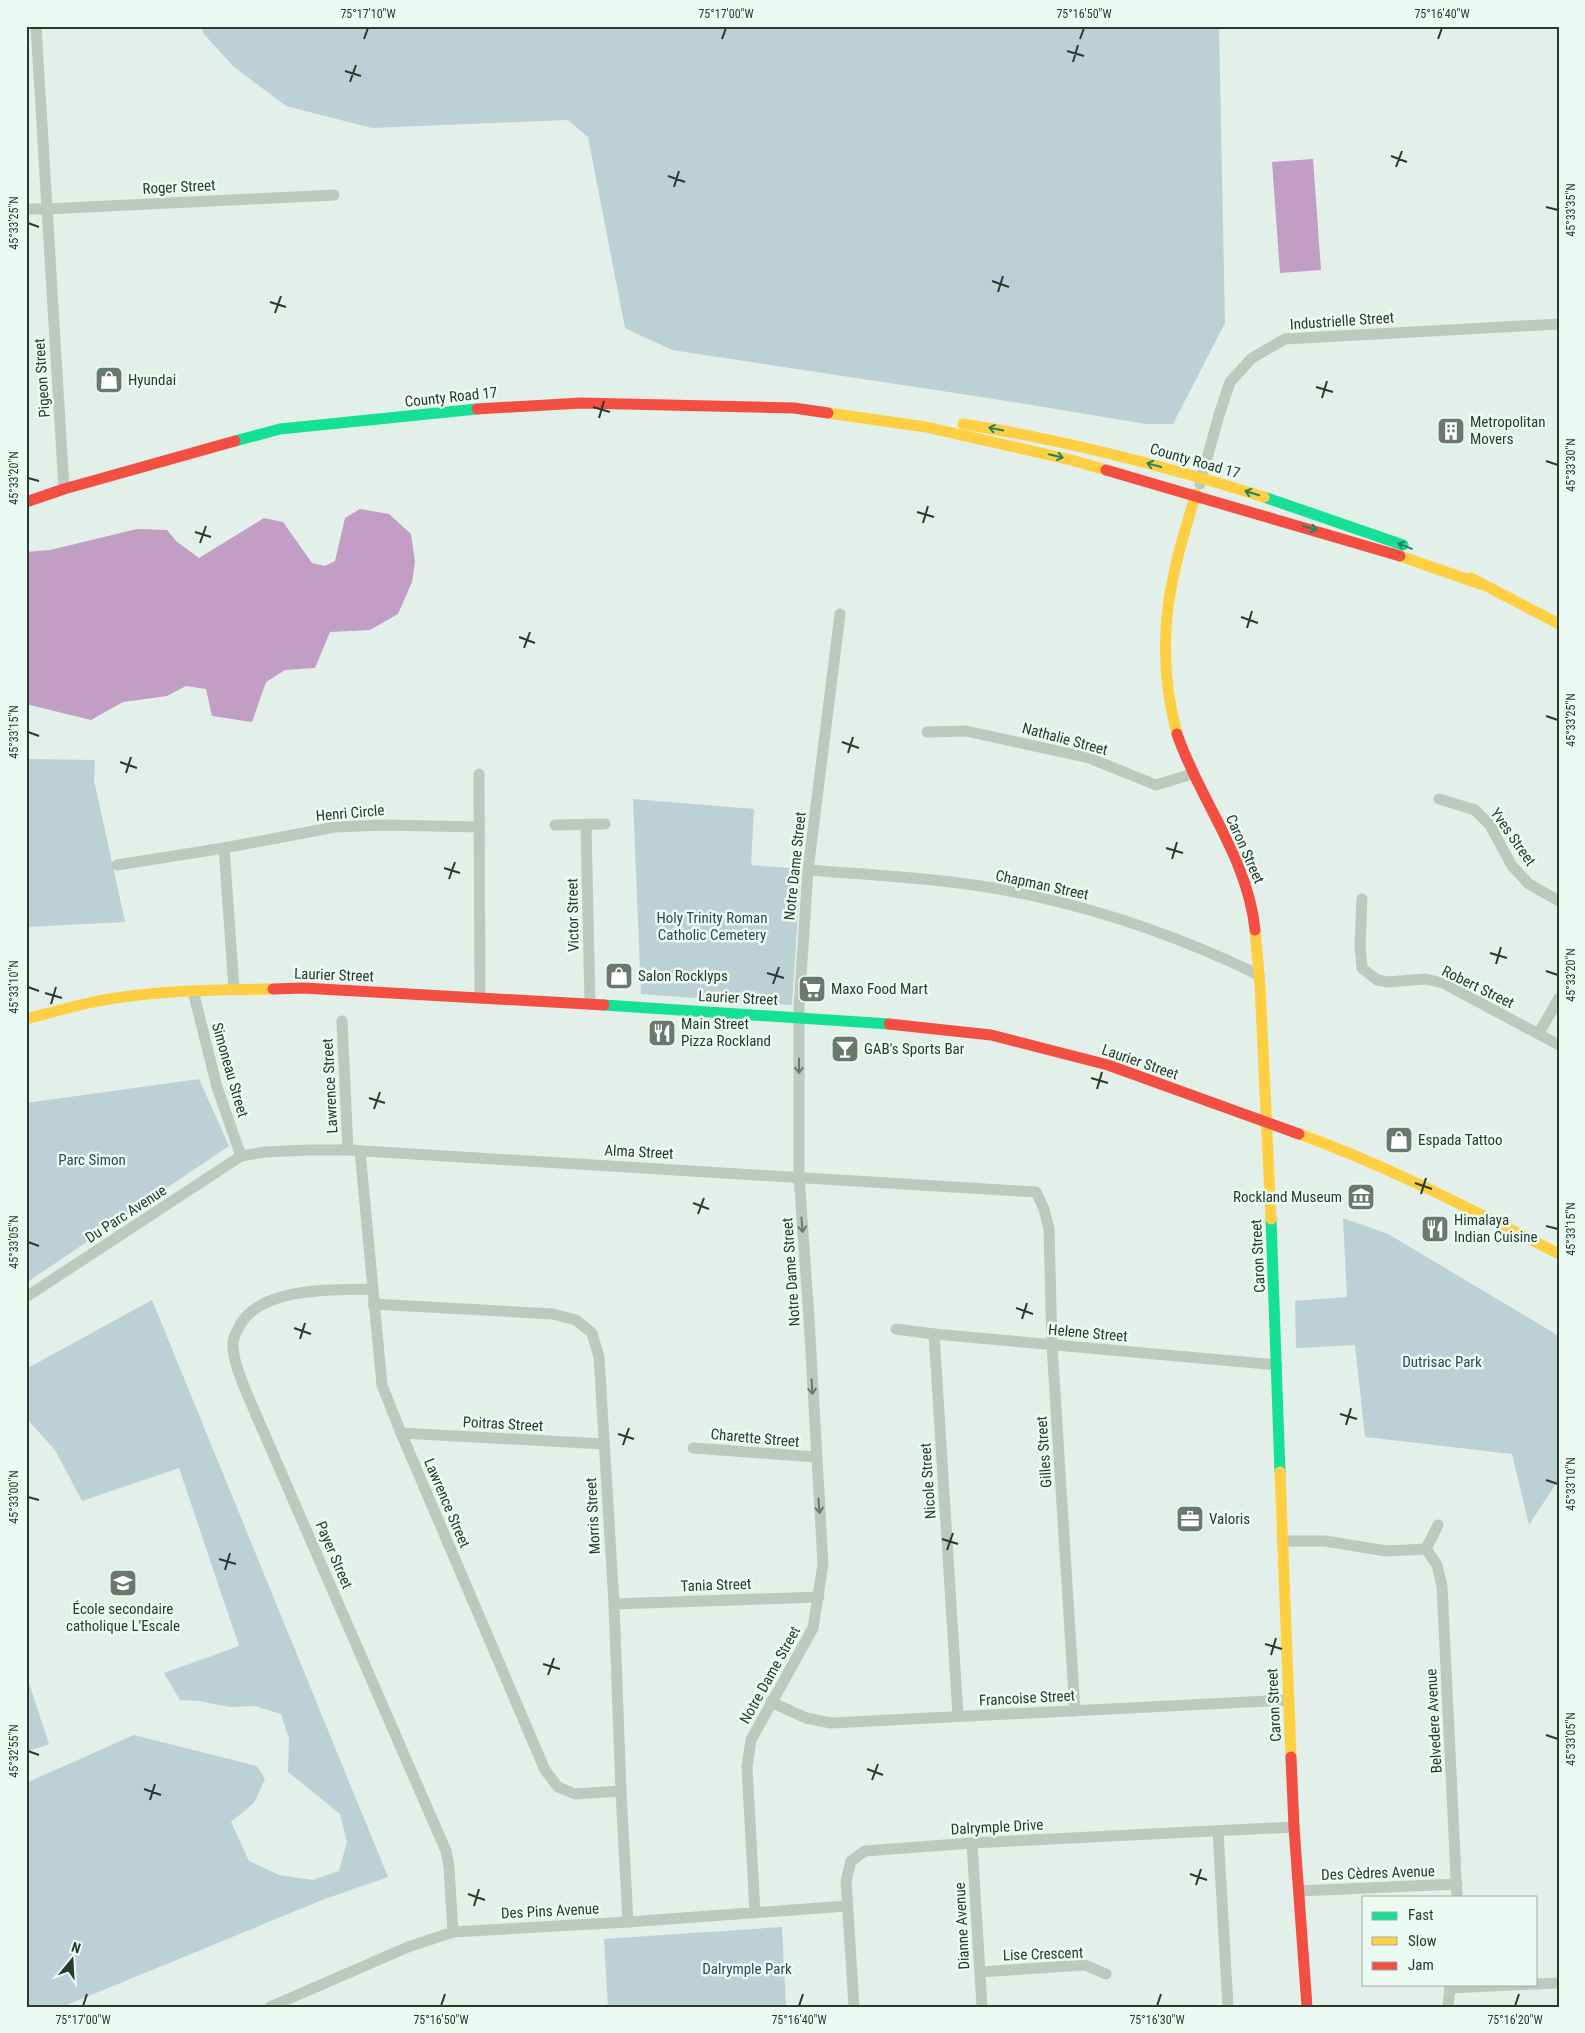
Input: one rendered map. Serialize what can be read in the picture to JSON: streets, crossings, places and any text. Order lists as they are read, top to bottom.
{
  "streets": {
    "main road": ["County Road 17", "Caron Street", "Laurier Street"],
    "street": [
      "Roger Street",
      "Industrielle Street",
      "Pigeon Street",
      "Nathalie Street",
      "Henri Circle",
      "Yves Street",
      "Notre Dame Street",
      "Chapman Street",
      "Victor Street",
      "Robert Street",
      "Simoneau Street",
      "Lawrence Street",
      "Alma Street",
      "Du Parc Avenue",
      "Helene Street",
      "Poitras Street",
      "Charette Street",
      "Gilles Street",
      "Nicole Street",
      "Morris Street",
      "Payer Street",
      "Tania Street",
      "Francoise Street",
      "Belvedere Avenue",
      "Dalrymple Drive",
      "Des Cèdres Avenue",
      "Des Pins Avenue",
      "Dianne Avenue",
      "Lise Crescent"
    ]
  },
  "crossings": [
    ["Roger Street", "Pigeon Street"],
    ["Industrielle Street", "County Road 17"],
    ["Industrielle Street", "Caron Street"],
    ["Pigeon Street", "County Road 17"],
    ["County Road 17", "Caron Street"],
    ["Nathalie Street", "Caron Street"],
    ["Caron Street", "Chapman Street"],
    ["Caron Street", "Laurier Street"],
    ["Caron Street", "Helene Street"],
    ["Caron Street", "Francoise Street"],
    ["Caron Street", "Dalrymple Drive"],
    ["Caron Street", "Des Cèdres Avenue"],
    ["Notre Dame Street", "Chapman Street"],
    ["Notre Dame Street", "Laurier Street"],
    ["Notre Dame Street", "Alma Street"],
    ["Notre Dame Street", "Charette Street"],
    ["Notre Dame Street", "Tania Street"],
    ["Notre Dame Street", "Francoise Street"],
    ["Notre Dame Street", "Des Pins Avenue"],
    ["Victor Street", "Laurier Street"],
    ["Laurier Street", "Simoneau Street"],
    ["Simoneau Street", "Alma Street"],
    ["Simoneau Street", "Du Parc Avenue"],
    ["Lawrence Street", "Alma Street"],
    ["Lawrence Street", "Poitras Street"],
    ["Lawrence Street", "Morris Street"],
    ["Lawrence Street", "Payer Street"],
    ["Alma Street", "Du Parc Avenue"],
    ["Alma Street", "Gilles Street"],
    ["Helene Street", "Gilles Street"],
    ["Helene Street", "Nicole Street"],
    ["Poitras Street", "Morris Street"],
    ["Gilles Street", "Francoise Street"],
    ["Nicole Street", "Francoise Street"],
    ["Morris Street", "Tania Street"],
    ["Morris Street", "Des Pins Avenue"],
    ["Payer Street", "Des Pins Avenue"],
    ["Belvedere Avenue", "Des Cèdres Avenue"],
    ["Dalrymple Drive", "Des Pins Avenue"],
    ["Dalrymple Drive", "Dianne Avenue"],
    ["Dianne Avenue", "Lise Crescent"]
  ],
  "one_way": ["Notre Dame Street"],
  "parks": [
    "Holy Trinity Roman Catholic Cemetery",
    "Parc Simon",
    "Dutrisac Park",
    "Dalrymple Park"
  ],
  "places": {
    "shop": ["Hyundai", "Salon Rocklyps", "Espada Tattoo"],
    "building": ["Metropolitan Movers"],
    "supermarket": ["Maxo Food Mart"],
    "restaurant": ["Main Street Pizza Rockland", "Himalaya Indian Cuisine"],
    "bar": ["GAB's Sports Bar"],
    "museum": ["Rockland Museum"],
    "office": ["Valoris"],
    "school or university": ["École secondaire catholique L'Escale"]
  },
  "legend": ["Fast", "Slow", "Jam"],
  "north": "top",
  "coordinates": [
    "75°17'10\"W",
    "75°17'00\"W",
    "75°16'50\"W",
    "75°16'40\"W",
    "45°33'35\"N",
    "45°33'25\"N",
    "45°33'30\"N",
    "45°33'20\"N",
    "45°33'15\"N",
    "45°33'10\"N",
    "45°33'05\"N",
    "45°33'00\"N",
    "45°32'55\"N",
    "75°16'30\"W",
    "75°16'20\"W"
  ]
}
